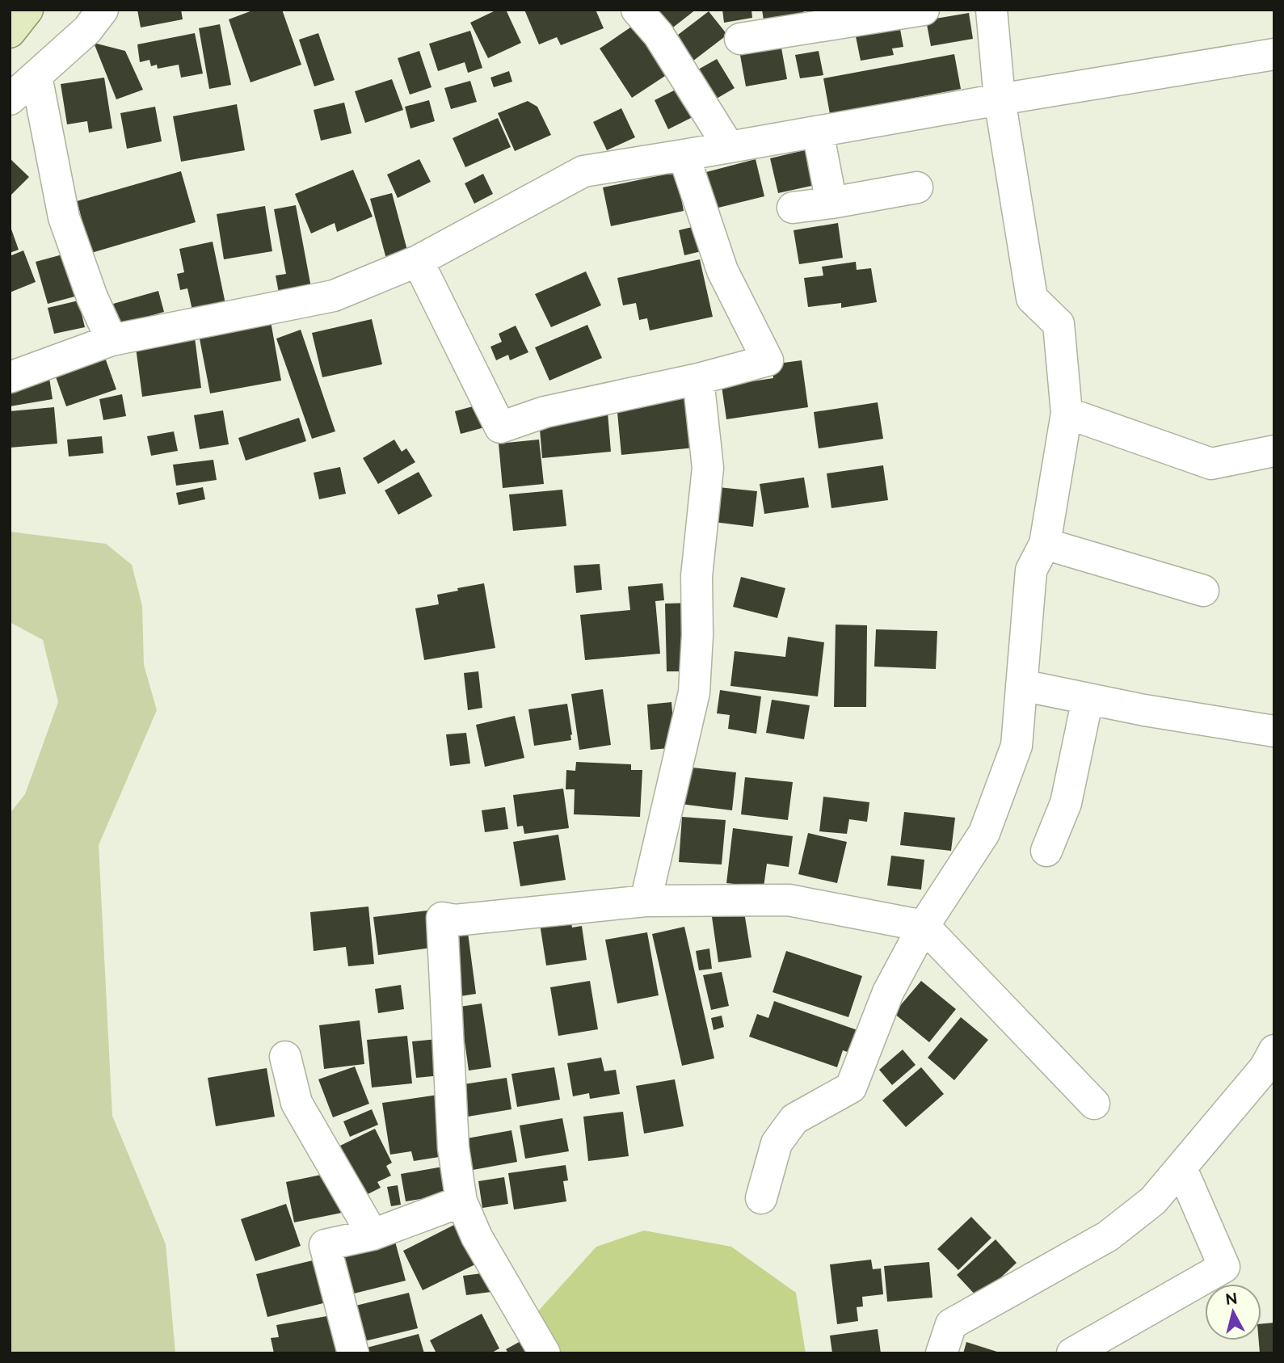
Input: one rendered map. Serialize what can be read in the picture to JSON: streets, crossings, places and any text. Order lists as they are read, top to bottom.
{
  "north": "top"
}
